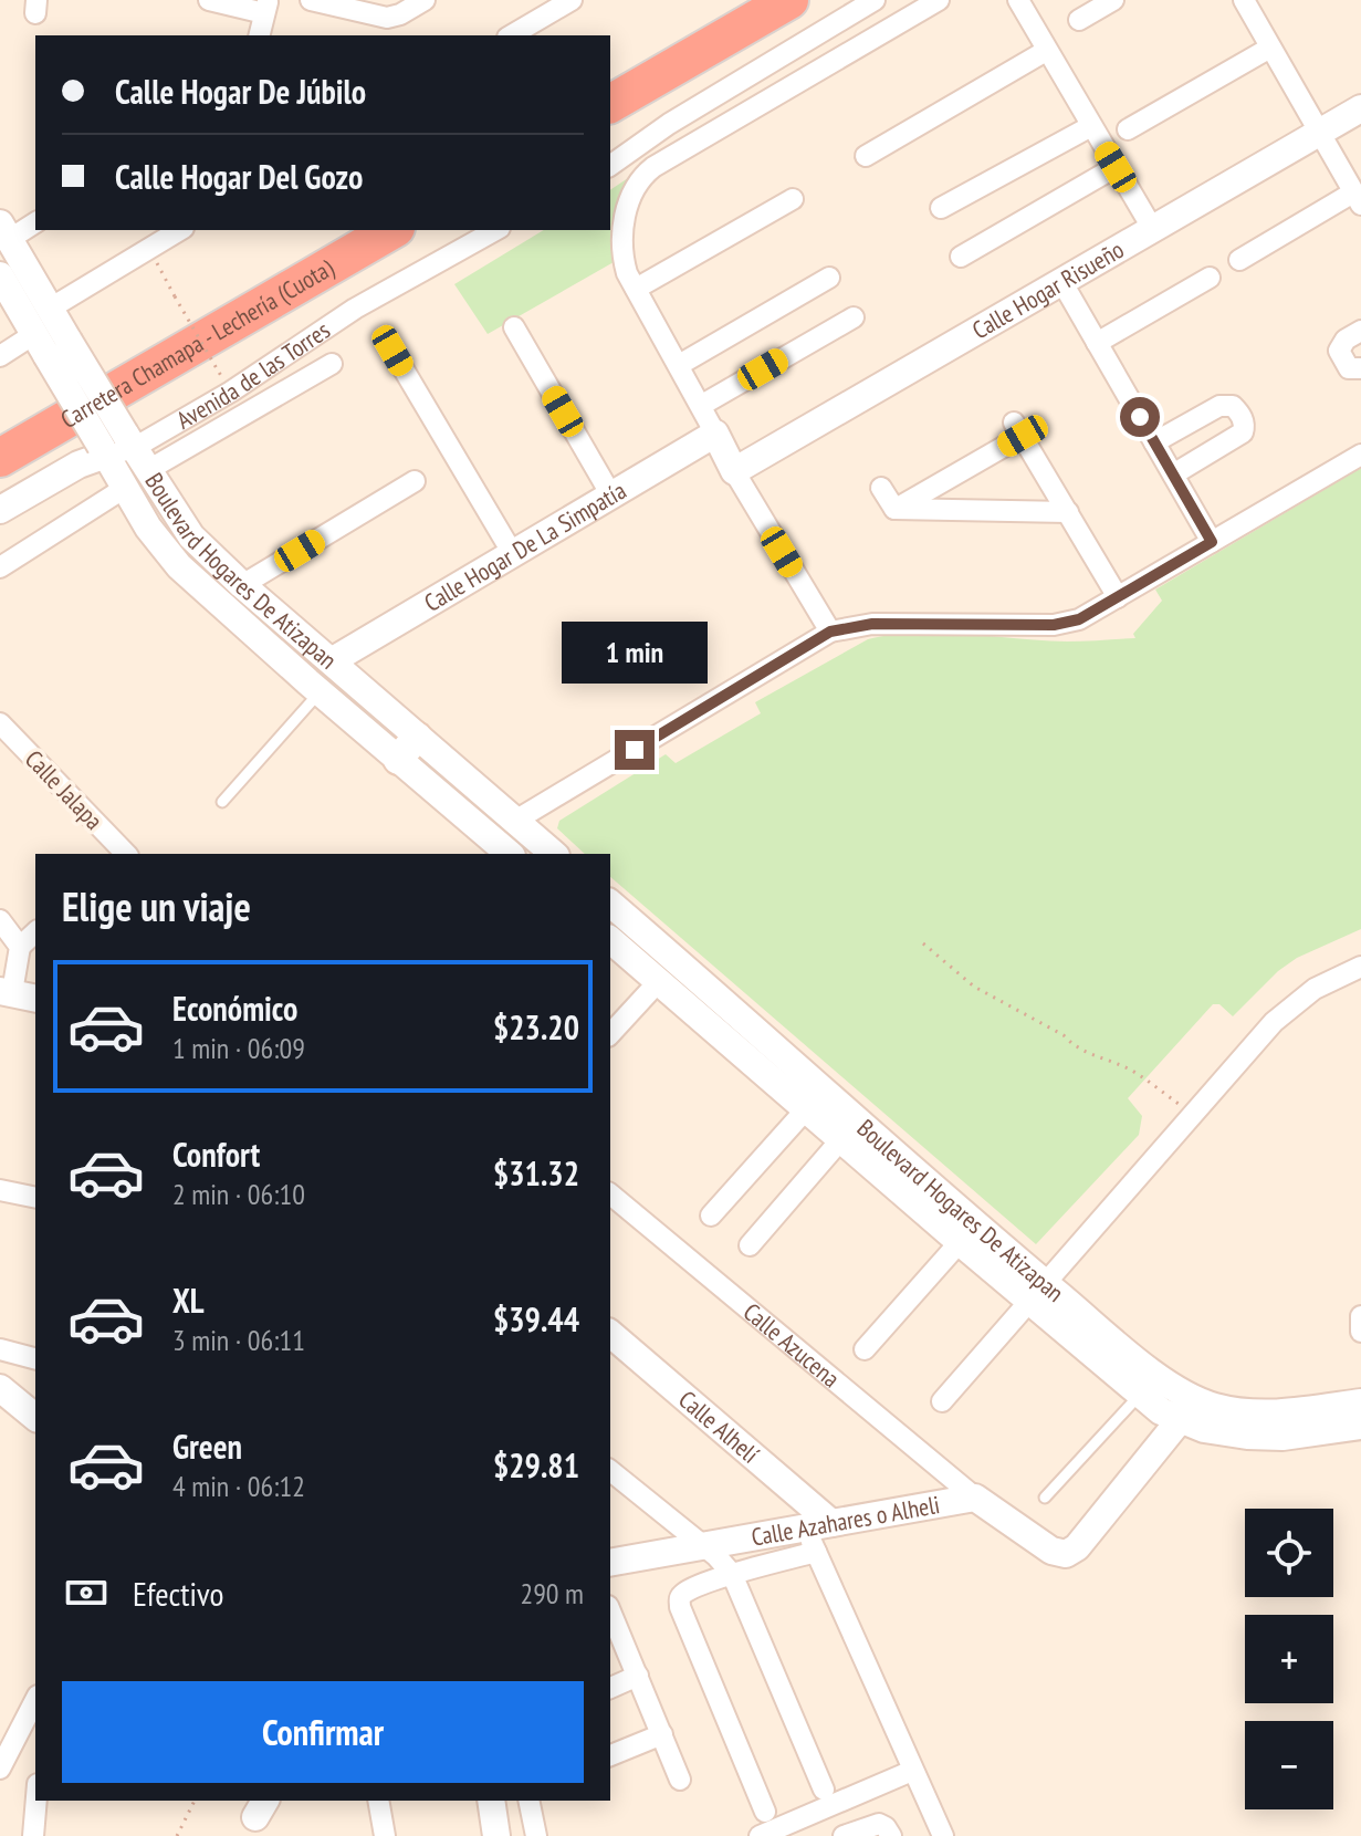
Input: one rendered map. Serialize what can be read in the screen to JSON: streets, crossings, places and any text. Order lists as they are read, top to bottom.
{
  "streets": {
    "highway": ["Carretera Chamapa - Lechería (Cuota)"],
    "street": [
      "Calle Hogar Risueño",
      "Avenida de las Torres",
      "Calle Hogar De La Simpatía",
      "Boulevard Hogares De Atizapan",
      "Calle Jalapa",
      "Calle Azucena",
      "Calle Alhelí",
      "Calle Azahares o Alheli"
    ]
  },
  "crossings": [
    ["Avenida de las Torres", "Boulevard Hogares De Atizapan"],
    ["Calle Hogar De La Simpatía", "Boulevard Hogares De Atizapan"],
    ["Calle Azucena", "Calle Azahares o Alheli"],
    ["Calle Alhelí", "Calle Azahares o Alheli"]
  ],
  "page": {
    "banner": ["Calle Hogar De Júbilo", "Calle Hogar Del Gozo"],
    "bubble": "1 min",
    "heading": "Elige un viaje",
    "list": [
      {
        "name": "Económico",
        "note": "1 min · 06:09",
        "value": "$23.20"
      },
      {
        "name": "Confort",
        "note": "2 min · 06:10",
        "value": "$31.32"
      },
      {
        "name": "XL",
        "note": "3 min · 06:11",
        "value": "$39.44"
      },
      {
        "name": "Green",
        "note": "4 min · 06:12",
        "value": "$29.81"
      }
    ],
    "map_buttons": ["+", "−"],
    "pay": ["Efectivo", "290 m"],
    "buttons": "Confirmar"
  }
}
